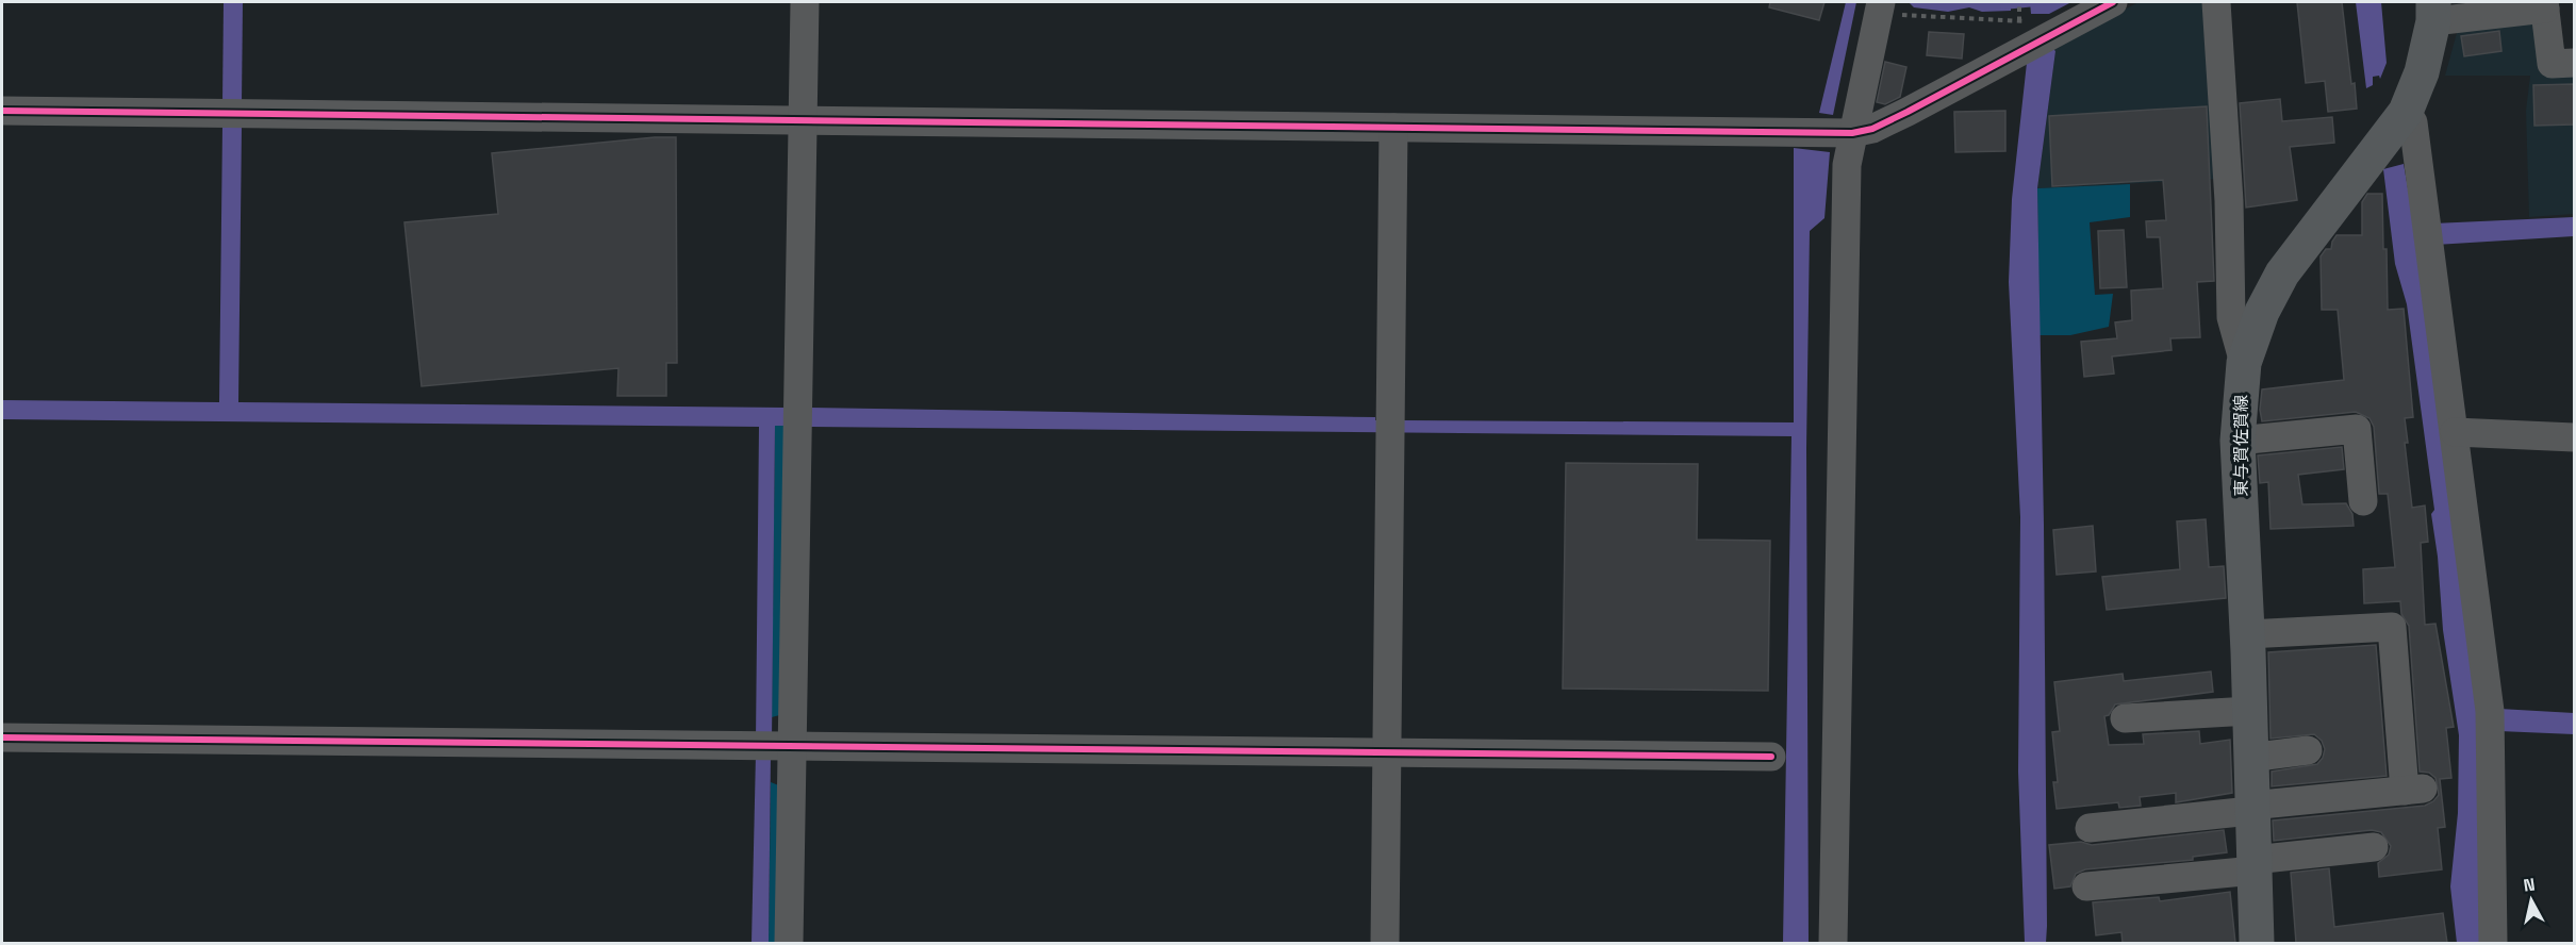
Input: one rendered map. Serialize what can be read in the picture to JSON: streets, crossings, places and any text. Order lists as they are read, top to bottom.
{
  "streets": {
    "main road": ["東与賀佐賀線"]
  },
  "north": "top"
}
